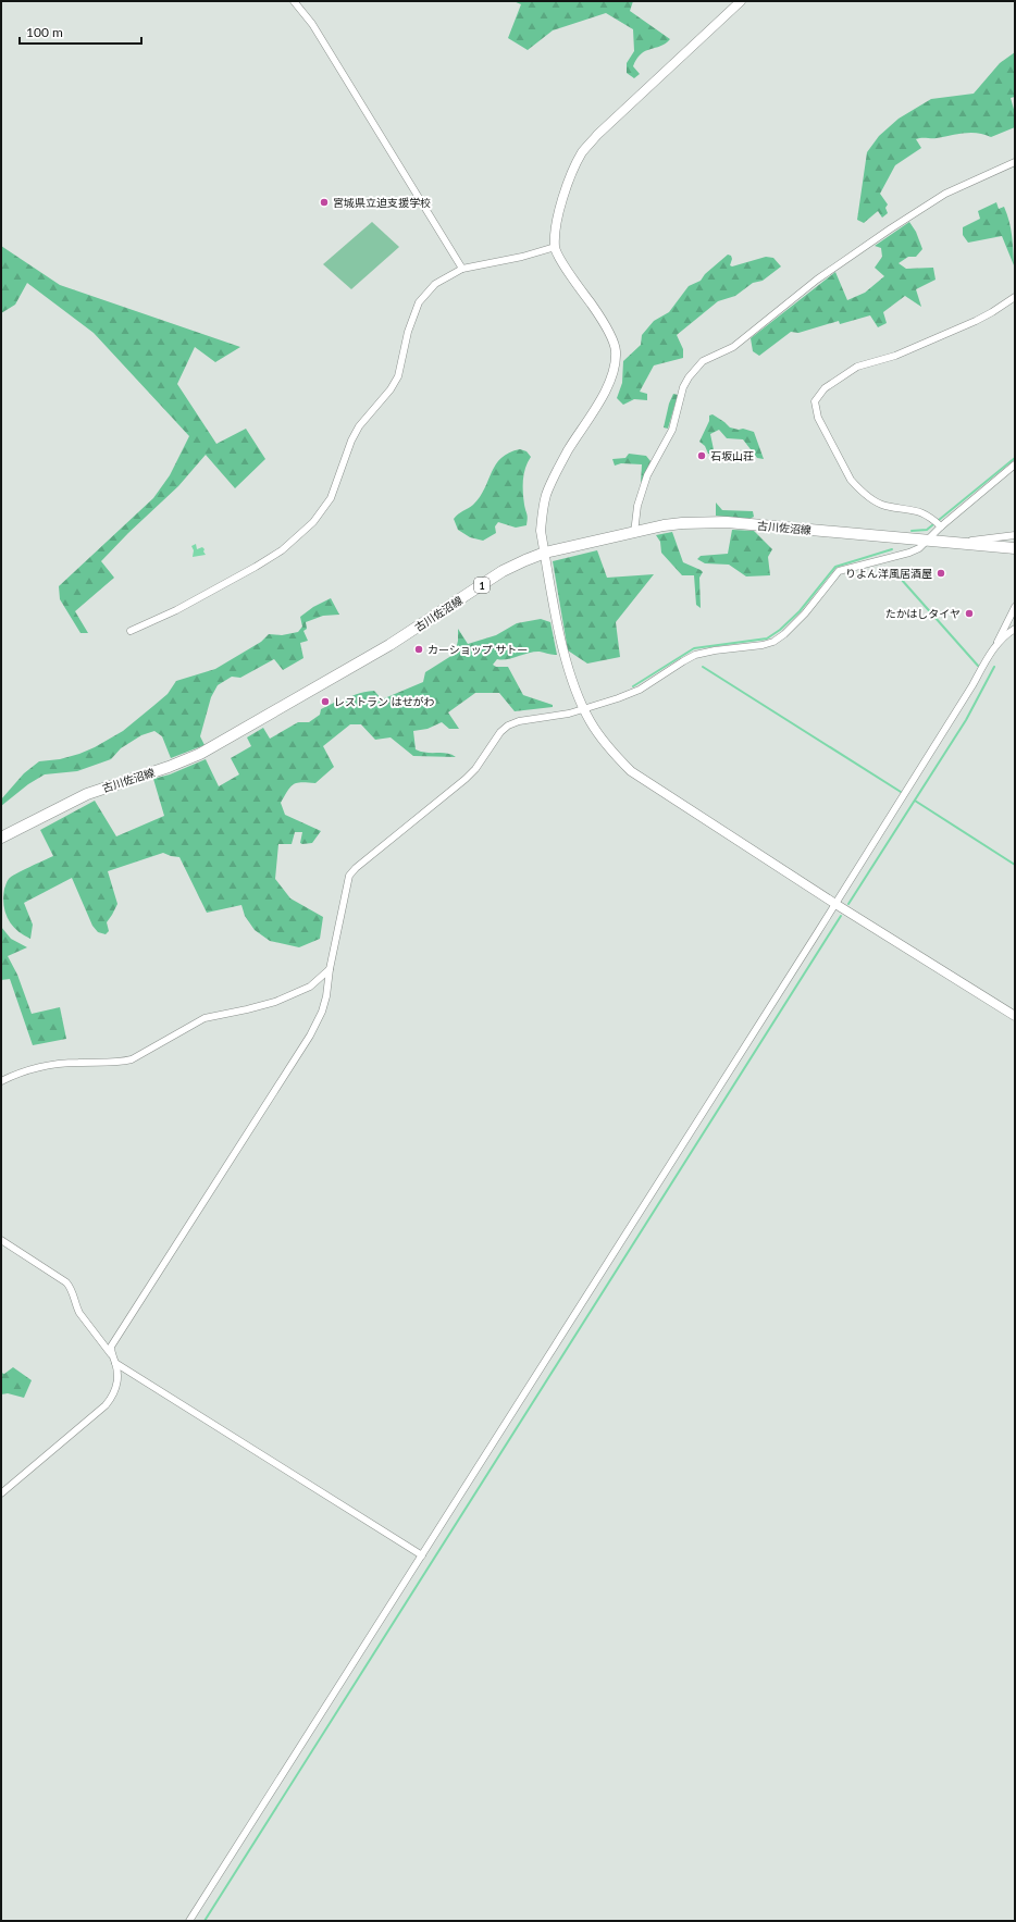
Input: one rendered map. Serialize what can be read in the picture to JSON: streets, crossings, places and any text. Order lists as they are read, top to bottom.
{
  "streets": {
    "main road": ["古川佐沼線", "1"]
  },
  "places": [
    "宮城県立迫支援学校",
    "石坂山荘",
    "りよん洋風居酒屋",
    "たかはしタイヤ",
    "カーショップ サトー",
    "レストラン はせがわ"
  ],
  "scale_bar": "100 m"
}
